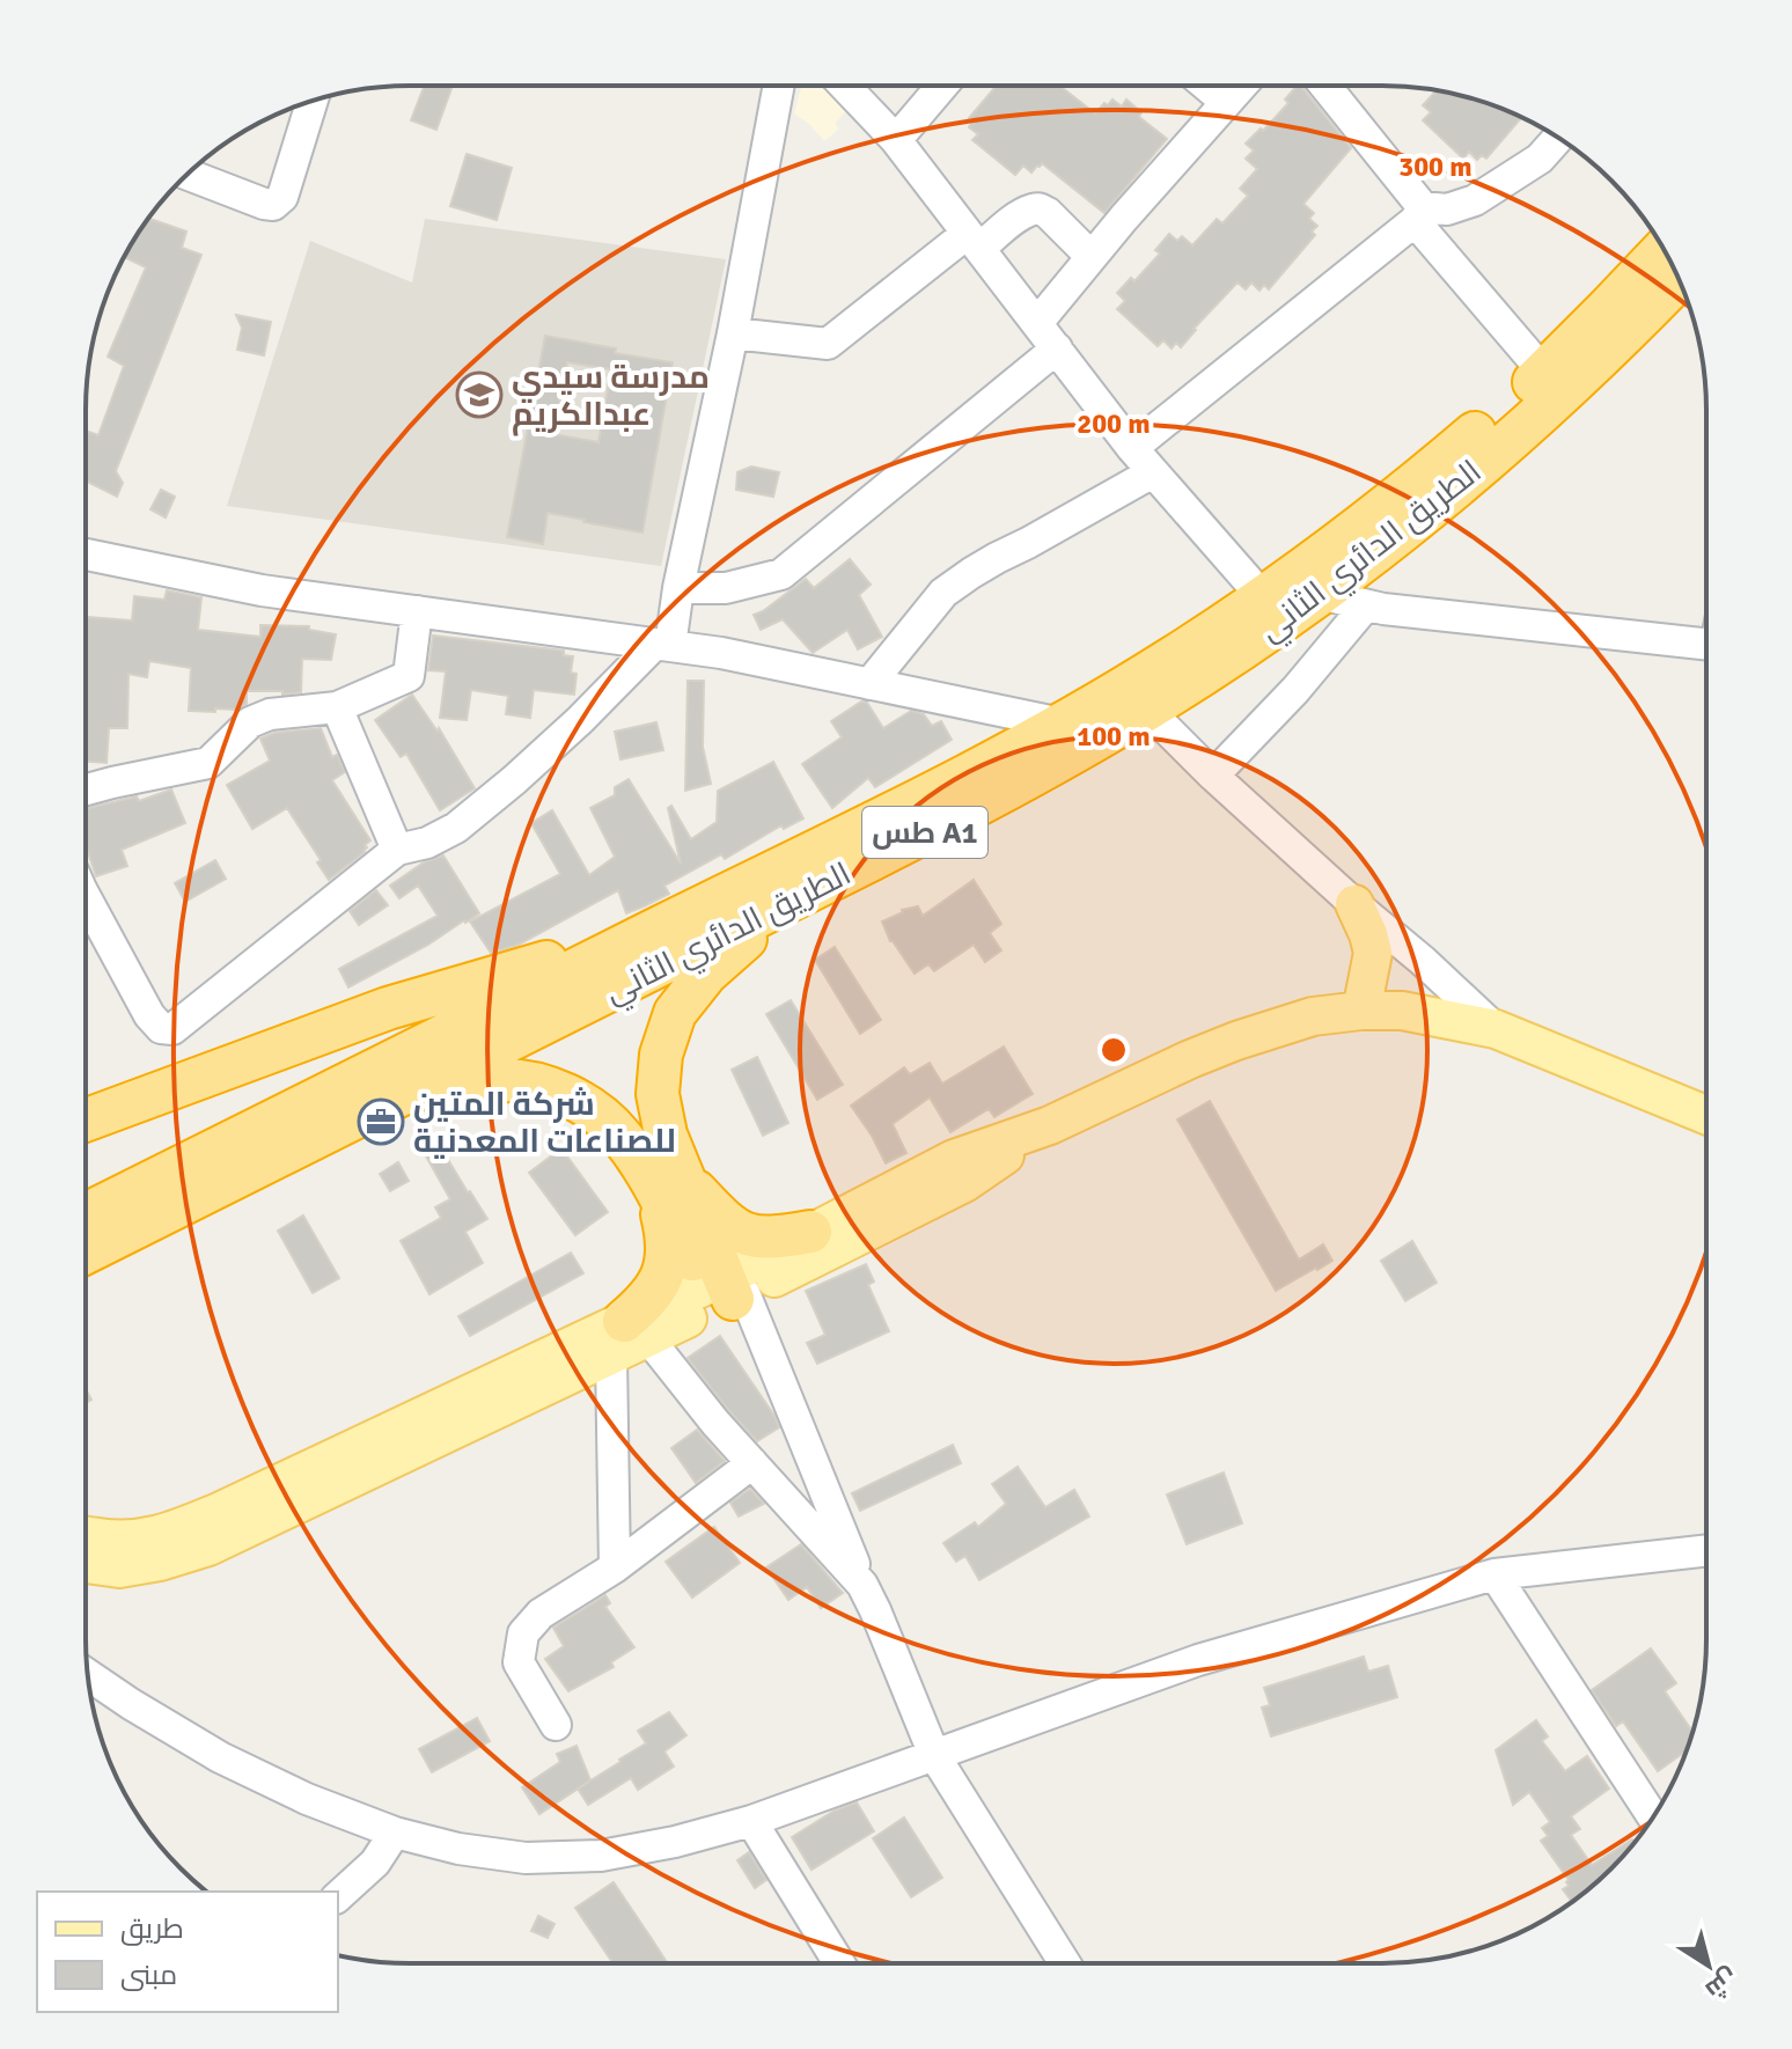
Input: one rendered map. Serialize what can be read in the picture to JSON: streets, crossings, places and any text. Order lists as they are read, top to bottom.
{
  "streets": {
    "highway": ["الطريق الدائري الثاني", "طس A1"]
  },
  "places": {
    "school or university": ["مدرسة سيدي عبدالكريم"],
    "office": ["شركة المتين للصناعات المعدنية"]
  },
  "legend": ["طريق", "مبنى"],
  "north": "bottom right",
  "rings": ["300 m", "200 m", "100 m"]
}
